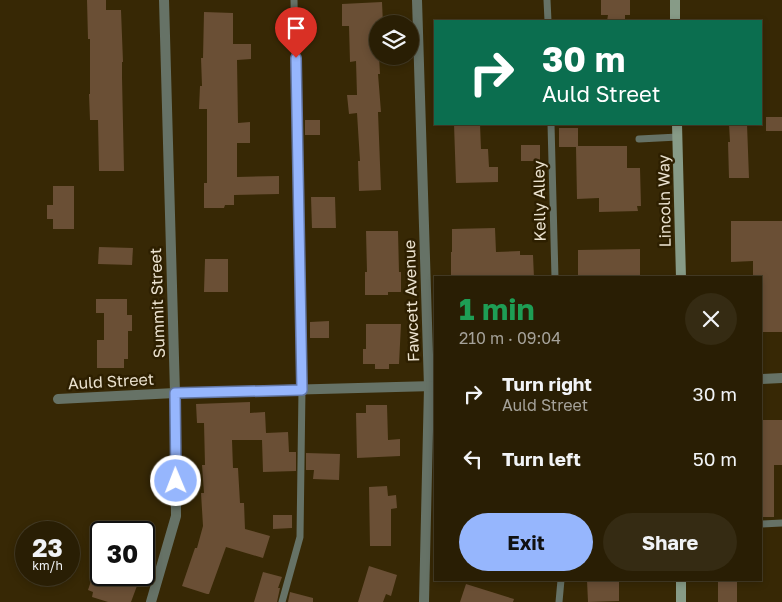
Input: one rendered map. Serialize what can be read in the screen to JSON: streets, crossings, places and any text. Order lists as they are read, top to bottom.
{
  "streets": {
    "main road": ["Lincoln Way"],
    "street": ["Fawcett Avenue", "Summit Street", "Auld Street"],
    "lane": ["Kelly Alley"]
  },
  "crossings": [
    ["Fawcett Avenue", "Auld Street"],
    ["Summit Street", "Auld Street"]
  ],
  "page": {
    "turn": ["30 m", "Auld Street"],
    "heading": ["1 min", "210 m · 09:04"],
    "list": [
      {
        "name": "Turn right",
        "note": "Auld Street",
        "value": "30 m"
      },
      {
        "name": "Turn left",
        "value": "50 m"
      }
    ],
    "buttons": ["Exit", "Share"],
    "speed": "23 km/h",
    "limit": "30"
  }
}
